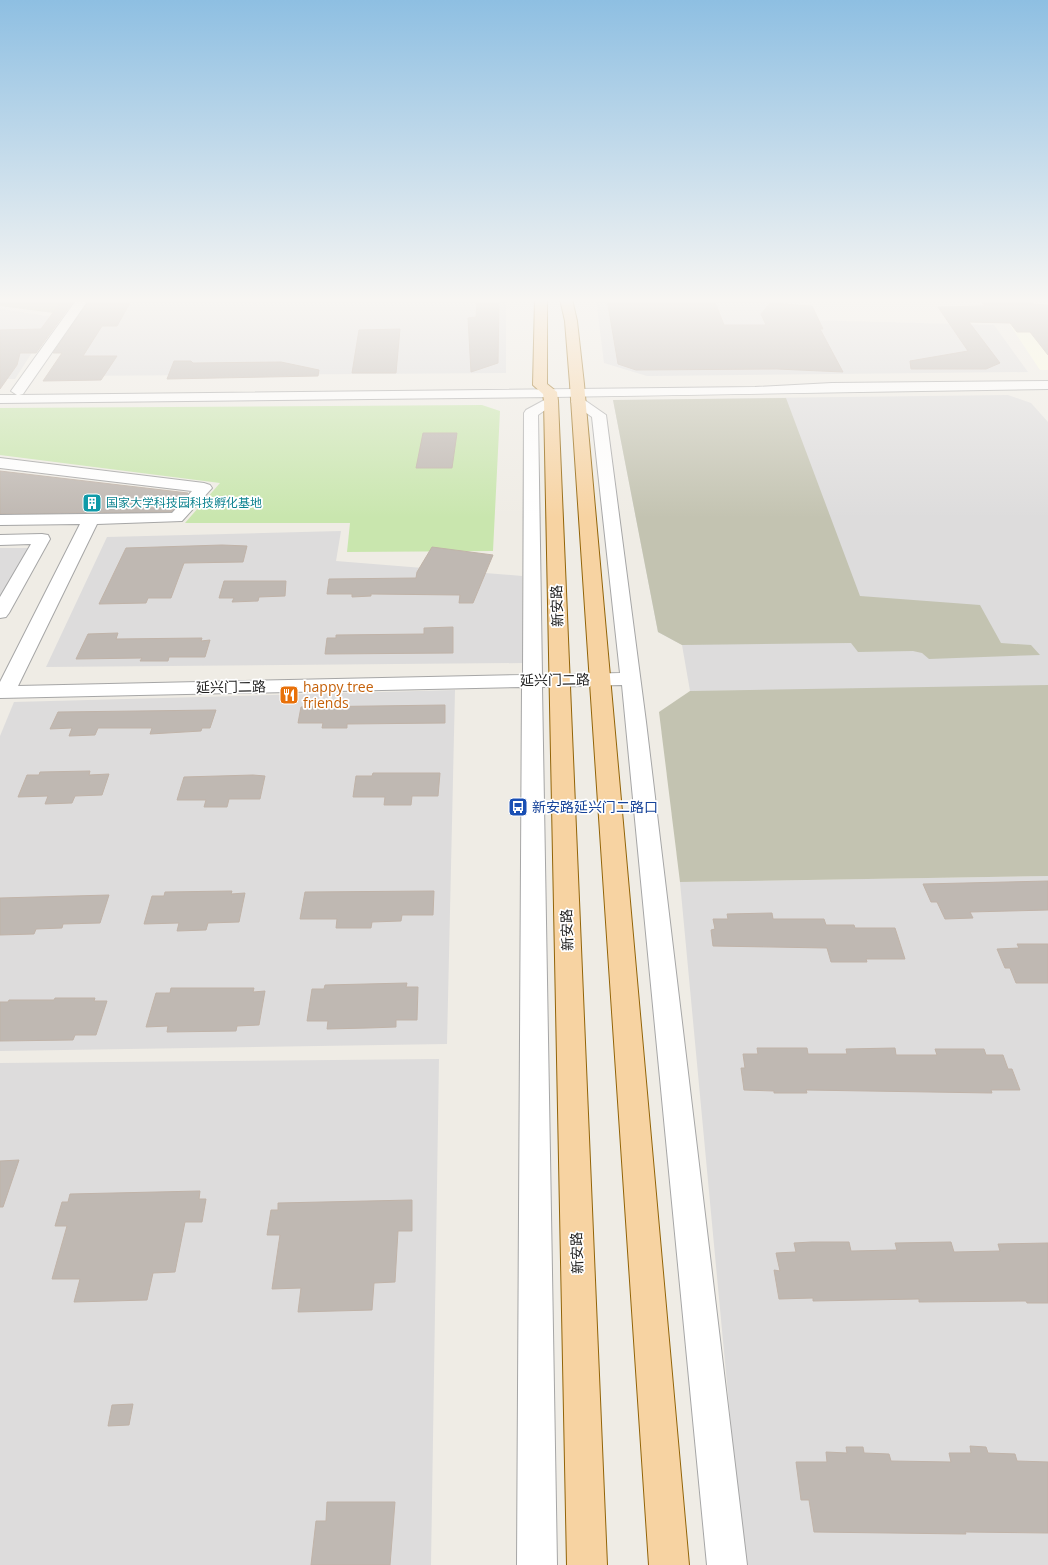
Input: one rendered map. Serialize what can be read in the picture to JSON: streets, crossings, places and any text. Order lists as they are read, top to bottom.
{
  "streets": {
    "main road": ["新安路"],
    "street": ["延兴门二路"]
  },
  "crossings": [
    ["新安路", "延兴门二路"]
  ],
  "places": {
    "building": ["国家大学科技园科技孵化基地"],
    "restaurant": ["happy tree friends"],
    "bus stop": ["新安路延兴门二路口"]
  }
}
